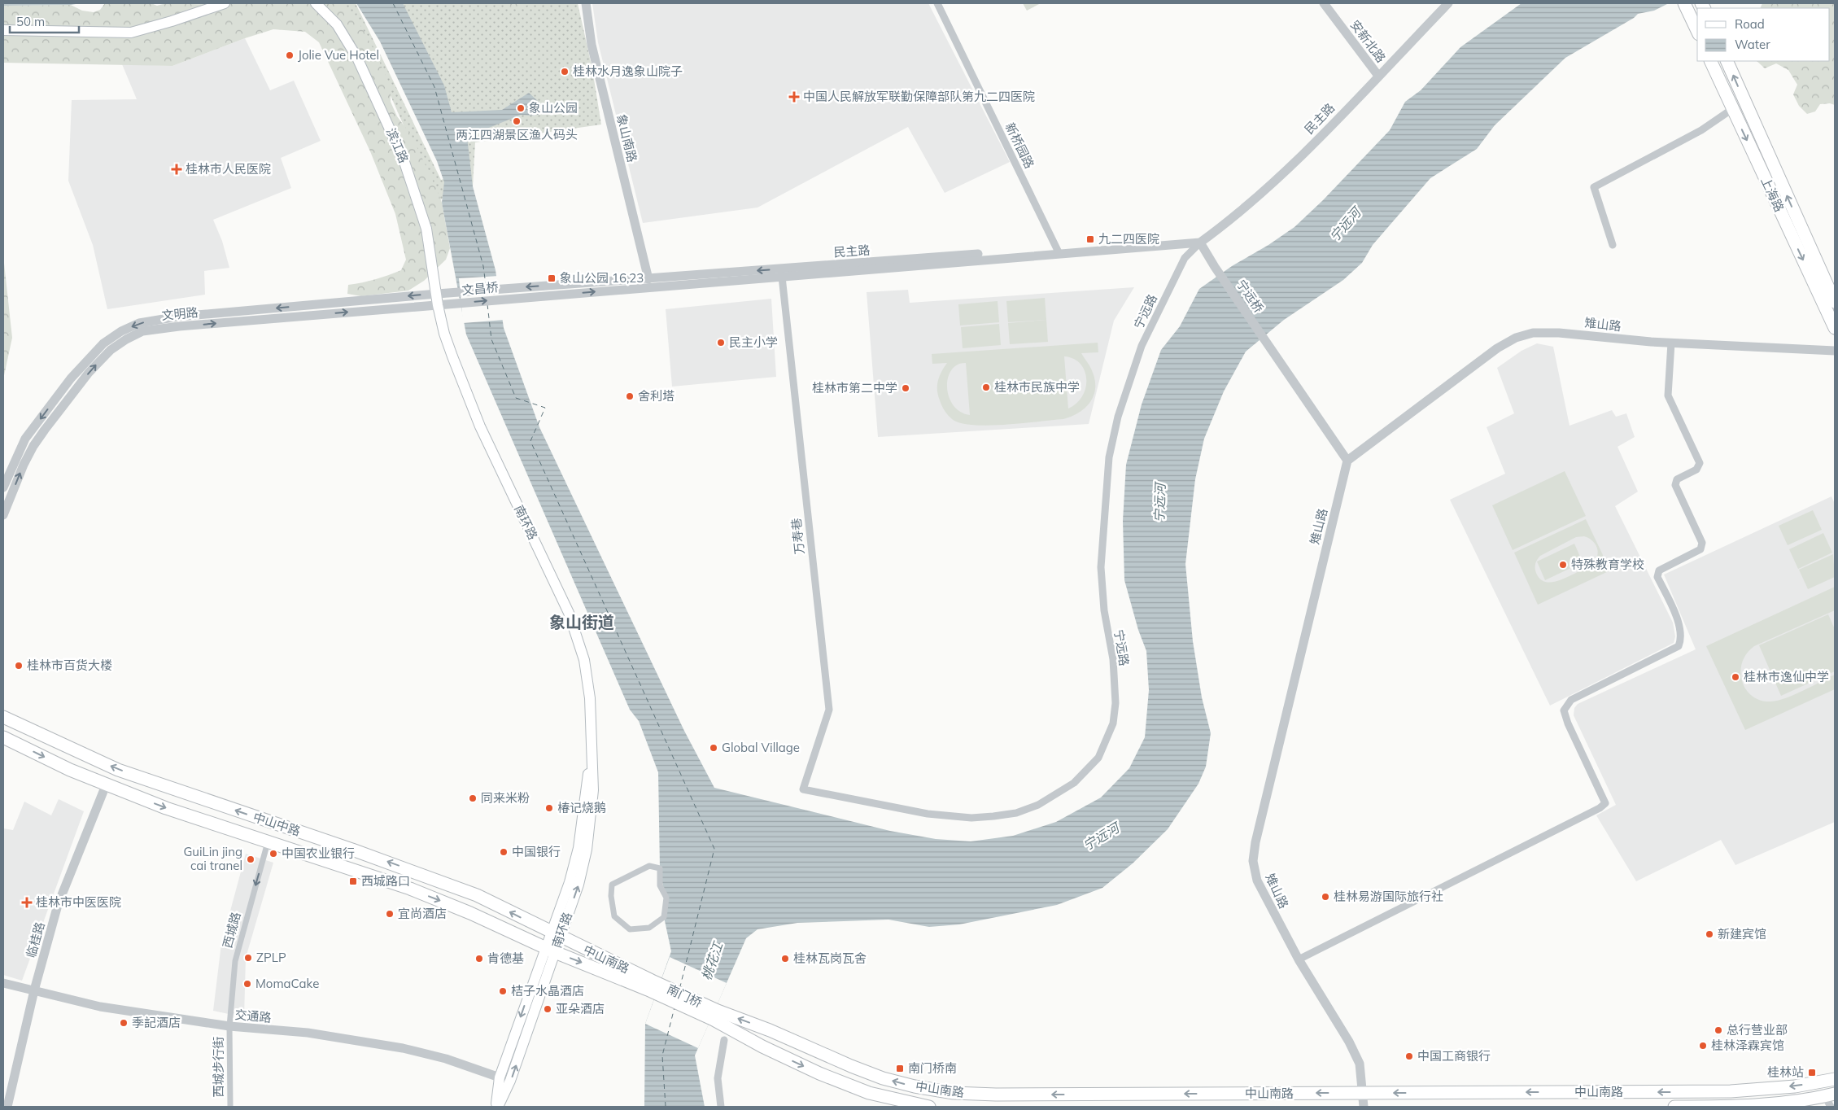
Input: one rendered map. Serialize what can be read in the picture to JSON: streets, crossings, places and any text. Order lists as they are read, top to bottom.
{
  "streets": {
    "highway": [
      "上海路",
      "中山中路",
      "中山南路",
      "南门桥"
    ],
    "main road": ["滨江路", "南环路"],
    "street": [
      "安新北路",
      "民主路",
      "象山南路",
      "新桥园路",
      "文昌桥",
      "宁远桥",
      "宁远路",
      "文明路",
      "雉山路",
      "万寿巷",
      "西城路",
      "临桂路",
      "交通路",
      "西城步行街"
    ]
  },
  "crossings": [
    ["安新北路", "民主路"],
    ["民主路", "象山南路"],
    ["民主路", "新桥园路"],
    ["民主路", "文昌桥"],
    ["民主路", "宁远桥"],
    ["民主路", "宁远路"],
    ["民主路", "万寿巷"],
    ["滨江路", "文明路"],
    ["滨江路", "南环路"],
    ["文昌桥", "文明路"],
    ["宁远桥", "宁远路"],
    ["宁远桥", "雉山路"],
    ["宁远路", "万寿巷"],
    ["文明路", "南环路"],
    ["雉山路", "中山南路"],
    ["南环路", "中山中路"],
    ["南环路", "中山南路"],
    ["南环路", "交通路"],
    ["中山中路", "西城路"],
    ["中山中路", "临桂路"],
    ["中山中路", "中山南路"],
    ["西城路", "交通路"],
    ["西城路", "西城步行街"],
    ["临桂路", "交通路"],
    ["中山南路", "南门桥"],
    ["交通路", "西城步行街"]
  ],
  "one_way": ["西城路"],
  "districts": ["象山街道"],
  "water": ["宁远河", "桃花江"],
  "places": {
    "other": [
      "Jolie Vue Hotel",
      "桂林水月逸象山院子",
      "象山公园",
      "两江四湖景区渔人码头",
      "民主小学",
      "桂林市民族中学",
      "桂林市第二中学",
      "舍利塔",
      "特殊教育学校",
      "桂林市百货大楼",
      "桂林市逸仙中学",
      "Global Village",
      "同来米粉",
      "椿记烧鹅",
      "中国银行",
      "中国农业银行",
      "GuiLin jing cai tranel",
      "桂林易游国际旅行社",
      "宜尚酒店",
      "新建宾馆",
      "ZPLP",
      "肯德基",
      "桂林瓦岗瓦舍",
      "MomaCake",
      "桔子水晶酒店",
      "亚朵酒店",
      "季記酒店",
      "总行营业部",
      "桂林泽霖宾馆",
      "中国工商银行"
    ],
    "health": ["中国人民解放军联勤保障部队第九二四医院", "桂林市人民医院", "桂林市中医医院"],
    "transit": [
      "九二四医院",
      "象山公园 16,23",
      "西城路口",
      "南门桥南",
      "桂林站"
    ]
  },
  "legend": ["Road", "Water"],
  "scale_bar": "50 m"
}
